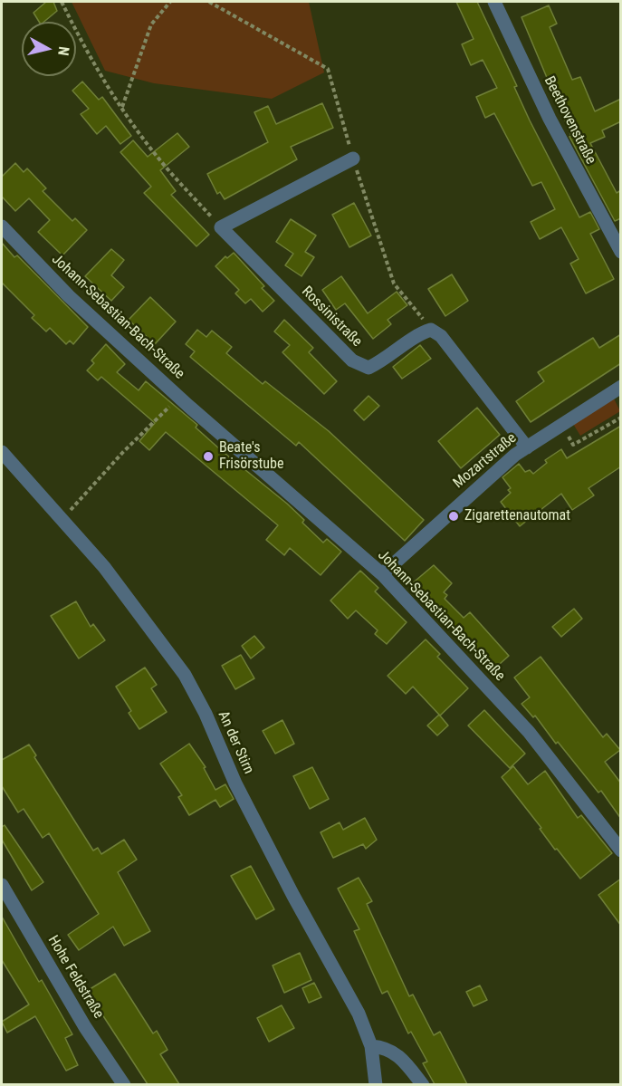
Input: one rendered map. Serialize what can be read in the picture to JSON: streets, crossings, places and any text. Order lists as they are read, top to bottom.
{
  "streets": {
    "street": [
      "Beethovenstraße",
      "Johann-Sebastian-Bach-Straße",
      "Rossinistraße",
      "Mozartstraße",
      "An der Stirn",
      "Hohe Feldstraße"
    ]
  },
  "crossings": [
    ["Johann-Sebastian-Bach-Straße", "Mozartstraße"]
  ],
  "places": ["Beate's Frisörstube", "Zigarettenautomat"],
  "north": "right"
}
